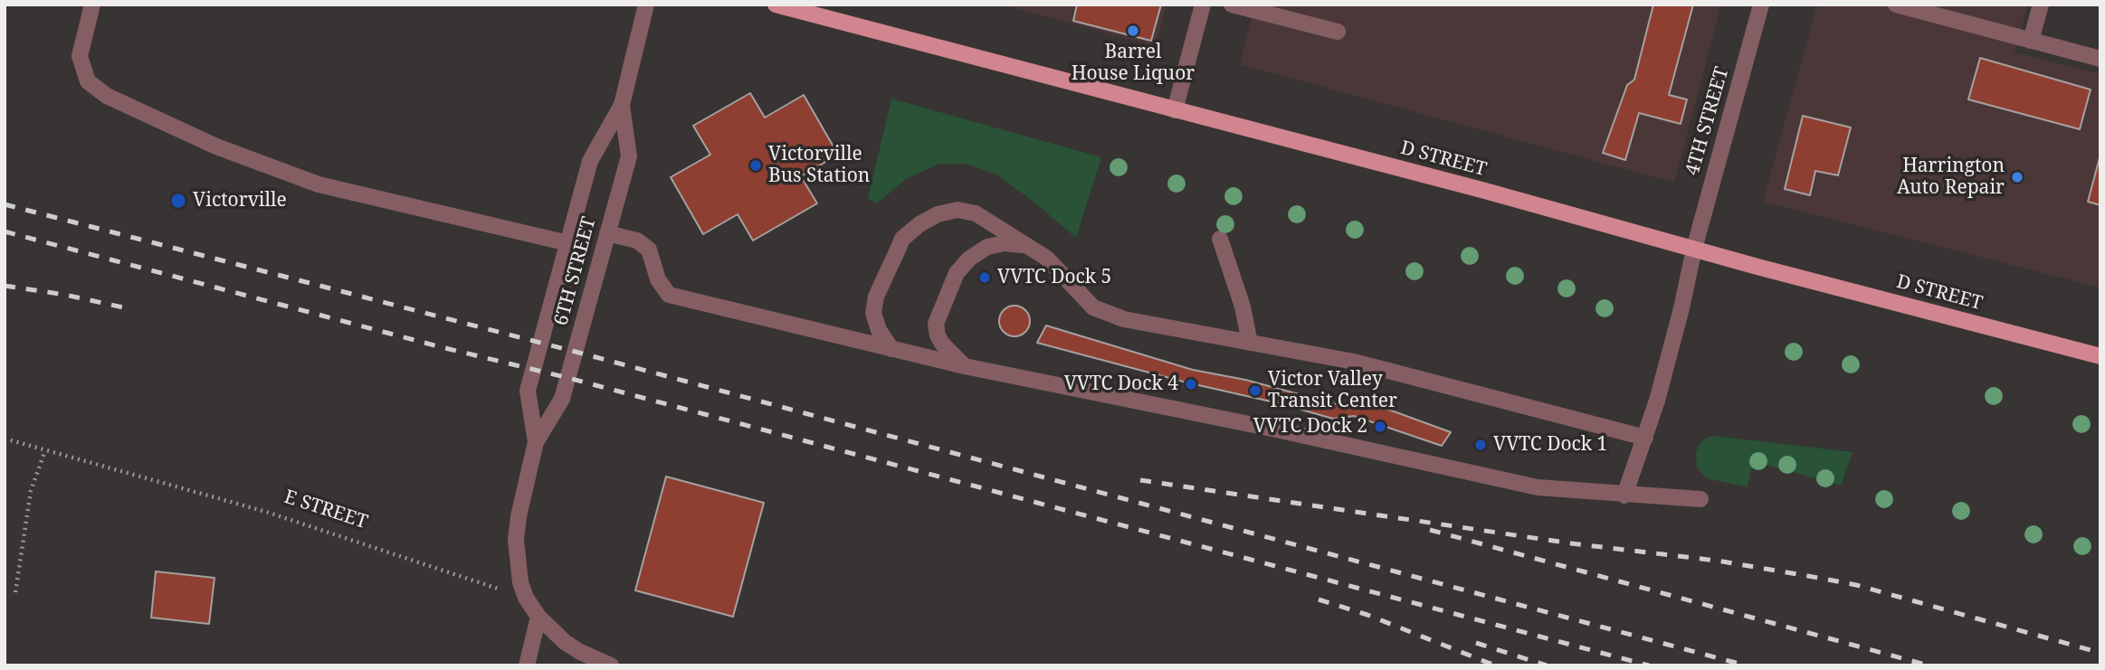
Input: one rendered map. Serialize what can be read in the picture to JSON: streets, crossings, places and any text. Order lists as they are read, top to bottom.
{
  "streets": {
    "main road": ["D STREET"],
    "street": ["4TH STREET", "6TH STREET"],
    "path": ["E STREET"]
  },
  "crossings": [
    ["4TH STREET", "D STREET"],
    ["6TH STREET", "E STREET"]
  ],
  "places": [
    "Barrel House Liquor",
    "Victorville Bus Station",
    "Harrington Auto Repair",
    "Victorville",
    "VVTC Dock 5",
    "VVTC Dock 4",
    "Victor Valley Transit Center",
    "VVTC Dock 2",
    "VVTC Dock 1"
  ]
}
